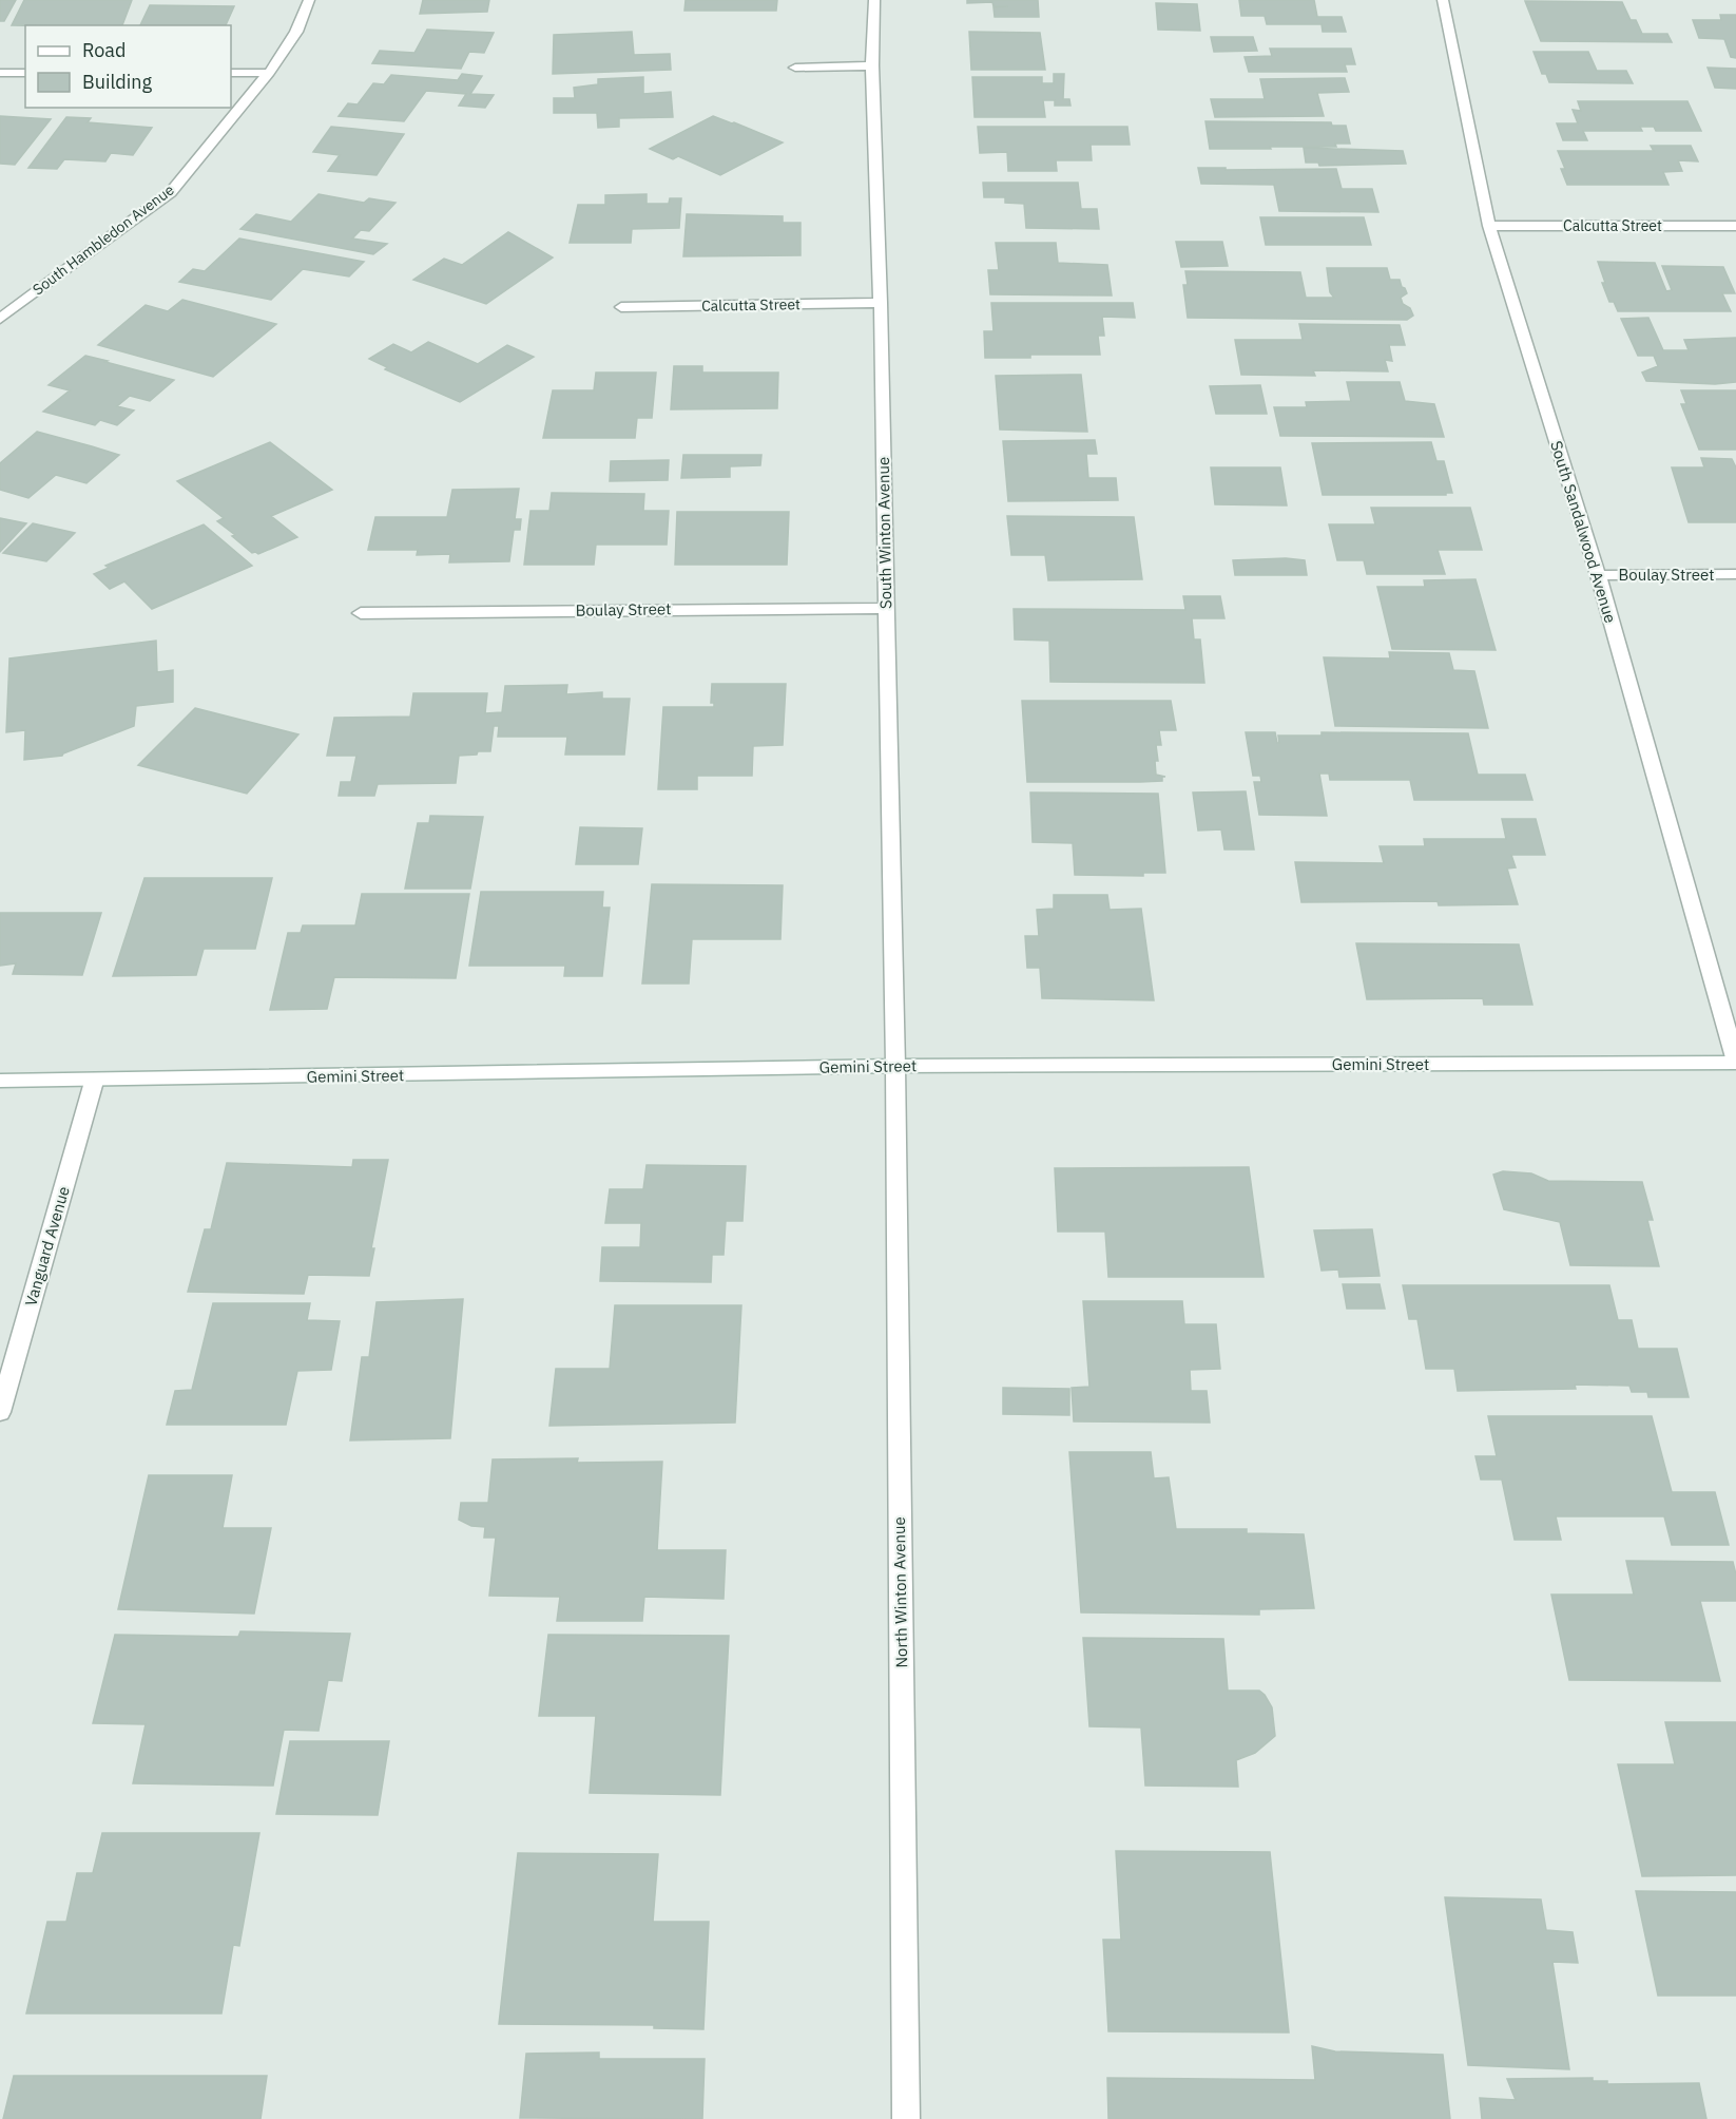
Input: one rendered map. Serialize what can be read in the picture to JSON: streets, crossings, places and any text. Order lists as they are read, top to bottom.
{
  "streets": {
    "street": [
      "Calcutta Street",
      "South Hambledon Avenue",
      "South Sandalwood Avenue",
      "South Winton Avenue",
      "Boulay Street",
      "Gemini Street",
      "Vanguard Avenue",
      "North Winton Avenue"
    ]
  },
  "crossings": [
    ["Calcutta Street", "South Sandalwood Avenue"],
    ["Calcutta Street", "South Winton Avenue"],
    ["South Sandalwood Avenue", "Boulay Street"],
    ["South Sandalwood Avenue", "Gemini Street"],
    ["South Winton Avenue", "Boulay Street"],
    ["South Winton Avenue", "Gemini Street"],
    ["South Winton Avenue", "North Winton Avenue"],
    ["Gemini Street", "Vanguard Avenue"],
    ["Gemini Street", "North Winton Avenue"]
  ],
  "legend": ["Road", "Building"]
}
